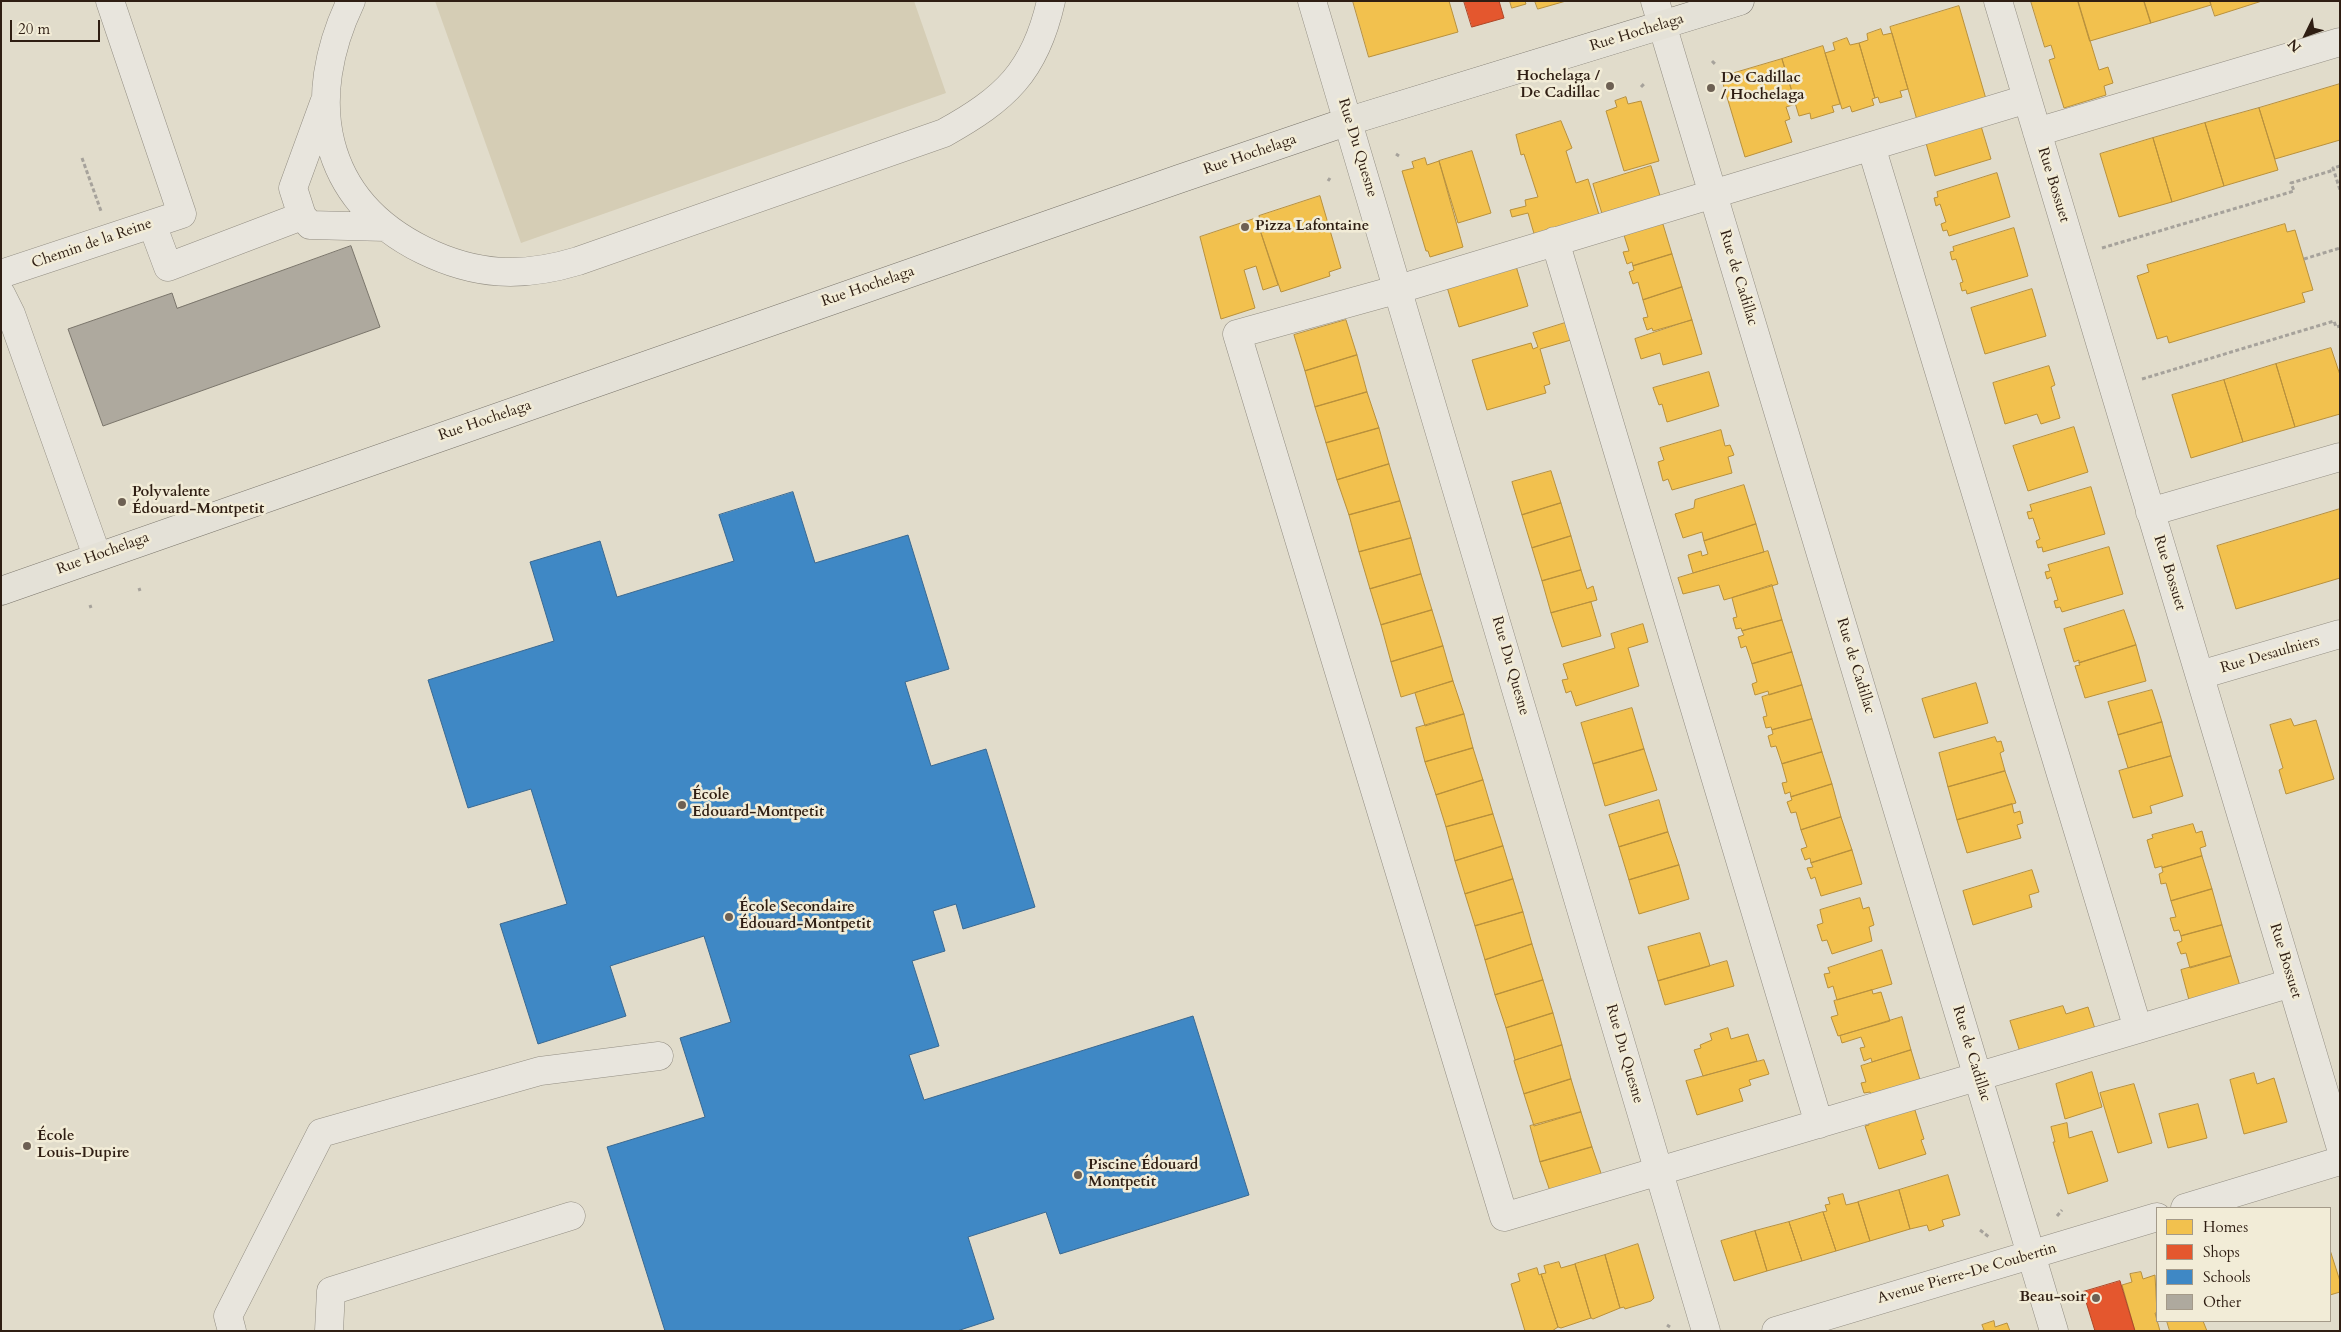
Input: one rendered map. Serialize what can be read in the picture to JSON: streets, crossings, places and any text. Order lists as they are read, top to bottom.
{
  "streets": {
    "main road": ["Rue Hochelaga"],
    "street": [
      "Rue Du Quesne",
      "Rue Bossuet",
      "Chemin de la Reine",
      "Rue de Cadillac",
      "Rue Desaulniers",
      "Avenue Pierre-De Coubertin"
    ]
  },
  "crossings": [
    ["Rue Hochelaga", "Rue Du Quesne"],
    ["Rue Hochelaga", "Rue de Cadillac"],
    ["Rue Bossuet", "Rue Desaulniers"],
    ["Rue de Cadillac", "Avenue Pierre-De Coubertin"]
  ],
  "places": [
    "Hochelaga / De Cadillac",
    "De Cadillac / Hochelaga",
    "Pizza Lafontaine",
    "Polyvalente Édouard-Montpetit",
    "École Edouard-Montpetit",
    "École Secondaire Édouard-Montpetit",
    "École Louis-Dupire",
    "Piscine Édouard Montpetit",
    "Beau-soir"
  ],
  "legend": [
    "Homes",
    "Shops",
    "Schools",
    "Other"
  ],
  "scale_bar": "20 m",
  "north": "bottom left"
}
